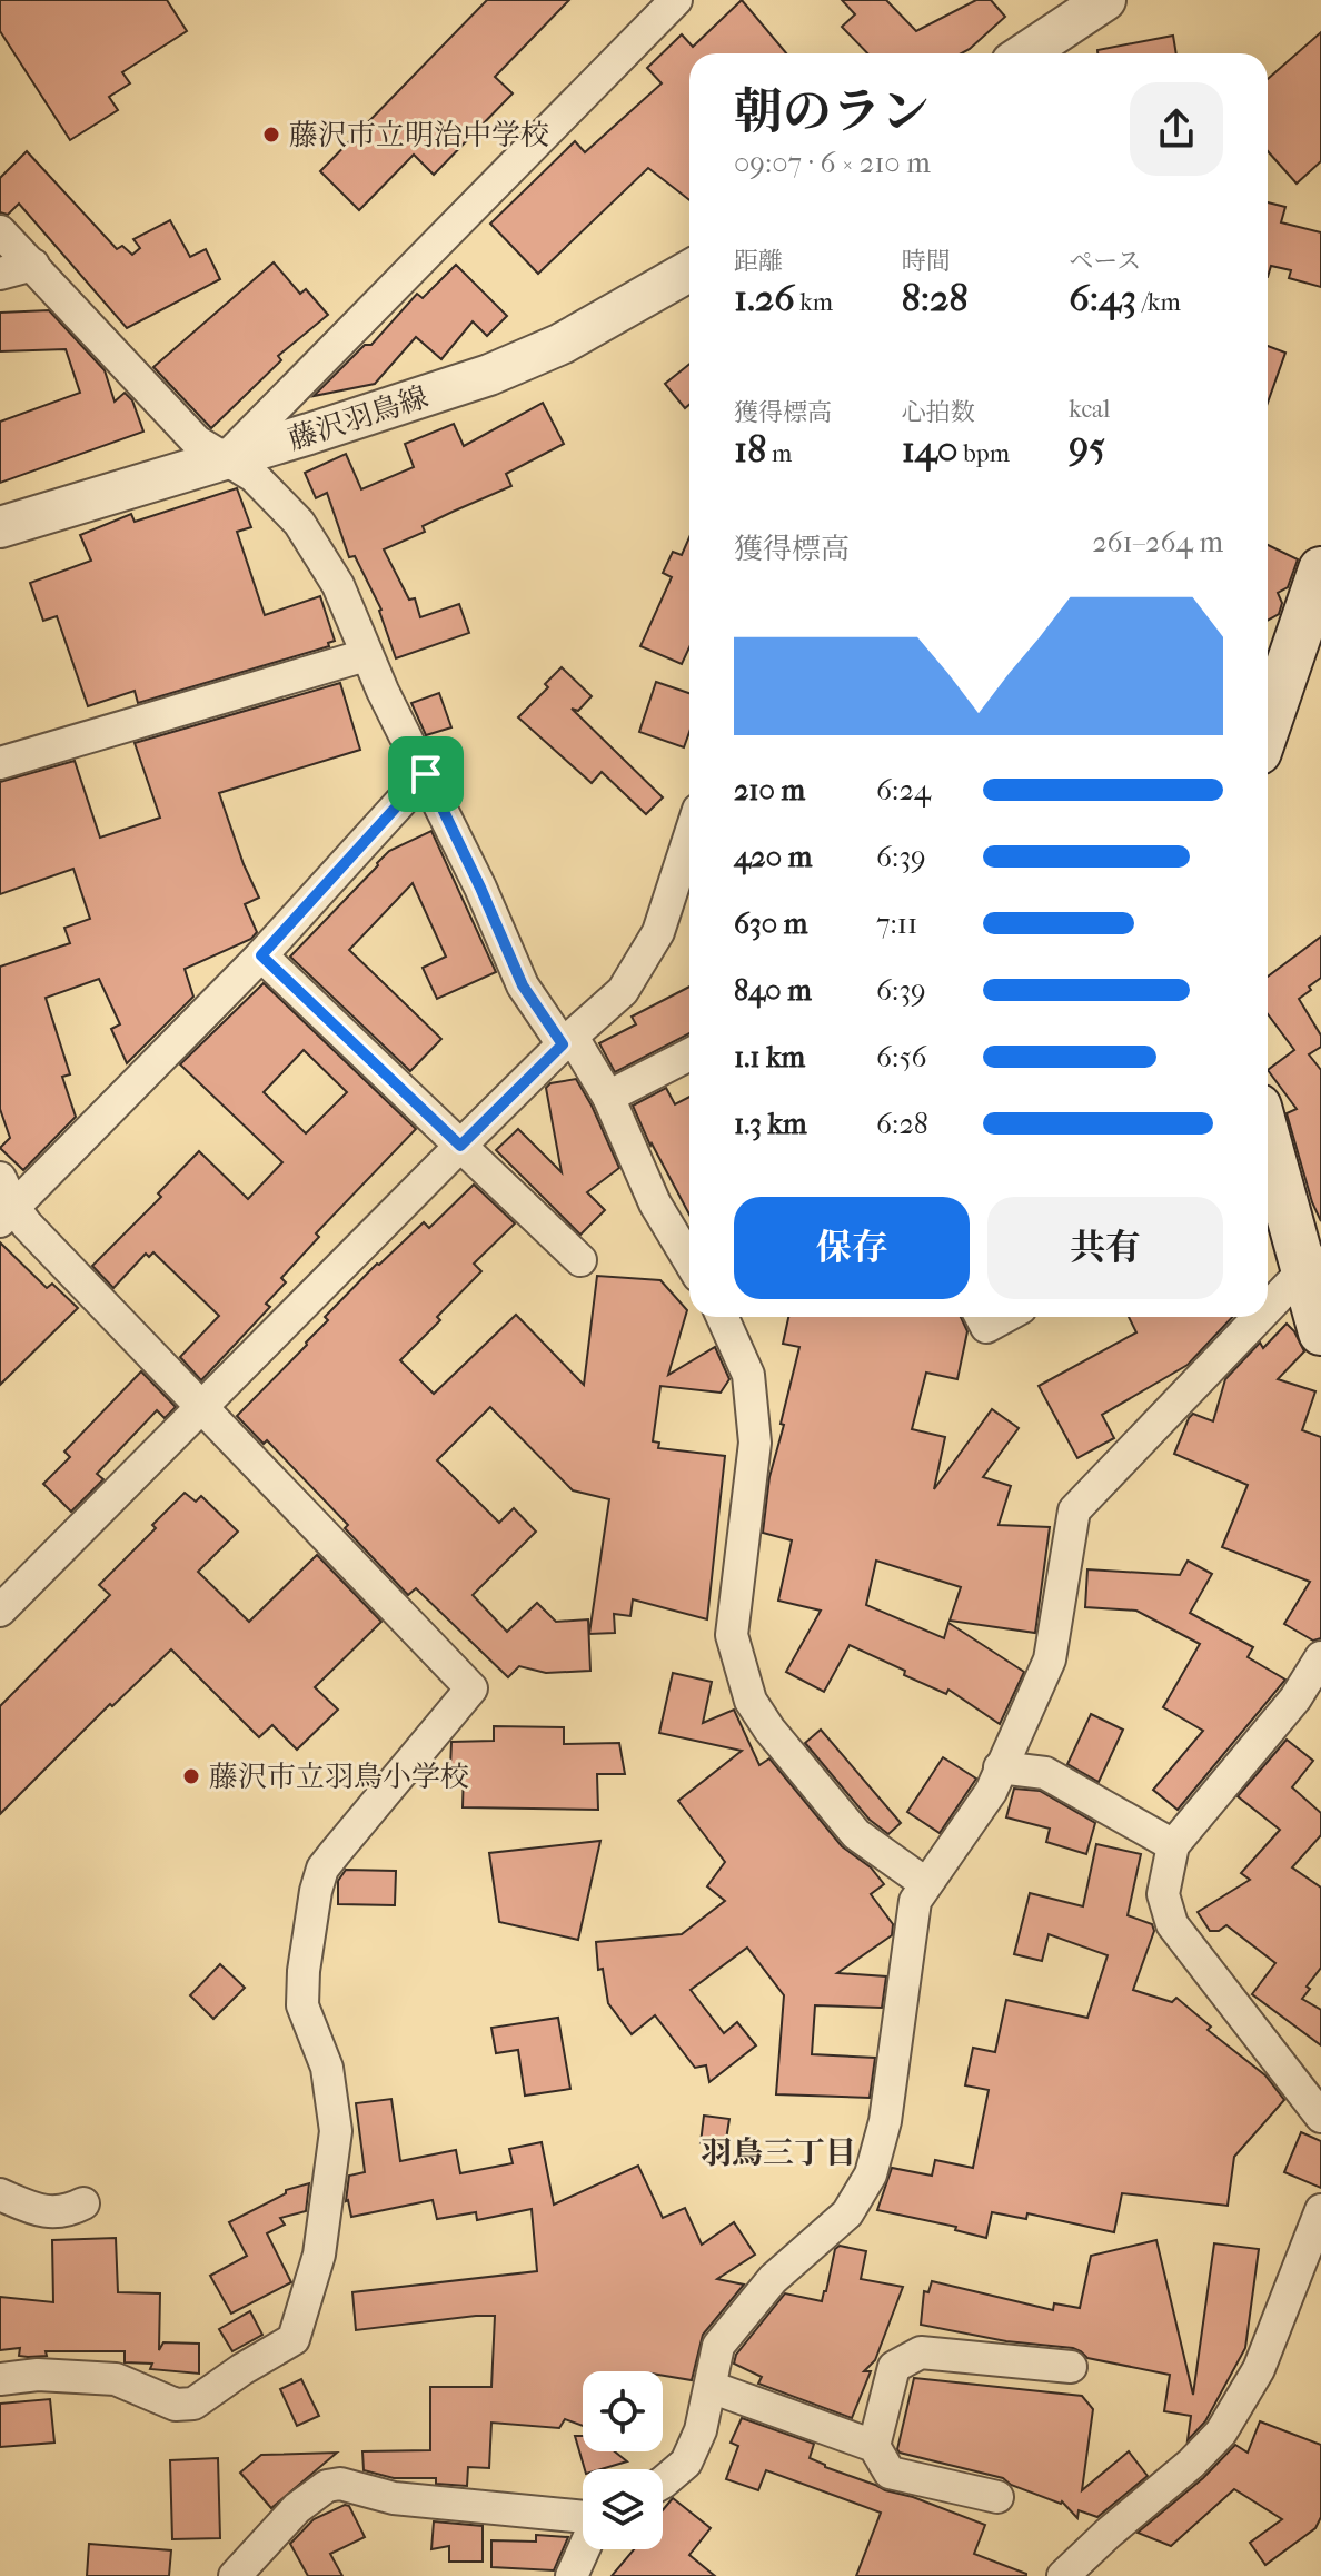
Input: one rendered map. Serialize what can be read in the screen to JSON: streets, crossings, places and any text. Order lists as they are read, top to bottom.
{
  "streets": {
    "street": ["藤沢羽鳥線"]
  },
  "districts": ["羽鳥三丁目"],
  "places": ["藤沢市立明治中学校", "藤沢市立羽鳥小学校"],
  "page": {
    "heading": ["朝のラン", "09:07 · 6 × 210 m"],
    "stats": [
      ["距離", "1.26 km"],
      ["時間", "8:28"],
      ["ペース", "6:43 /km"],
      ["獲得標高", "18 m"],
      ["心拍数", "140 bpm"],
      ["kcal", "95"]
    ],
    "chart": ["獲得標高", "261–264 m"],
    "list": [
      {
        "name": "210 m",
        "note": "6:24"
      },
      {
        "name": "420 m",
        "note": "6:39"
      },
      {
        "name": "630 m",
        "note": "7:11"
      },
      {
        "name": "840 m",
        "note": "6:39"
      },
      {
        "name": "1.1 km",
        "note": "6:56"
      },
      {
        "name": "1.3 km",
        "note": "6:28"
      }
    ],
    "buttons": ["保存", "共有"]
  }
}
